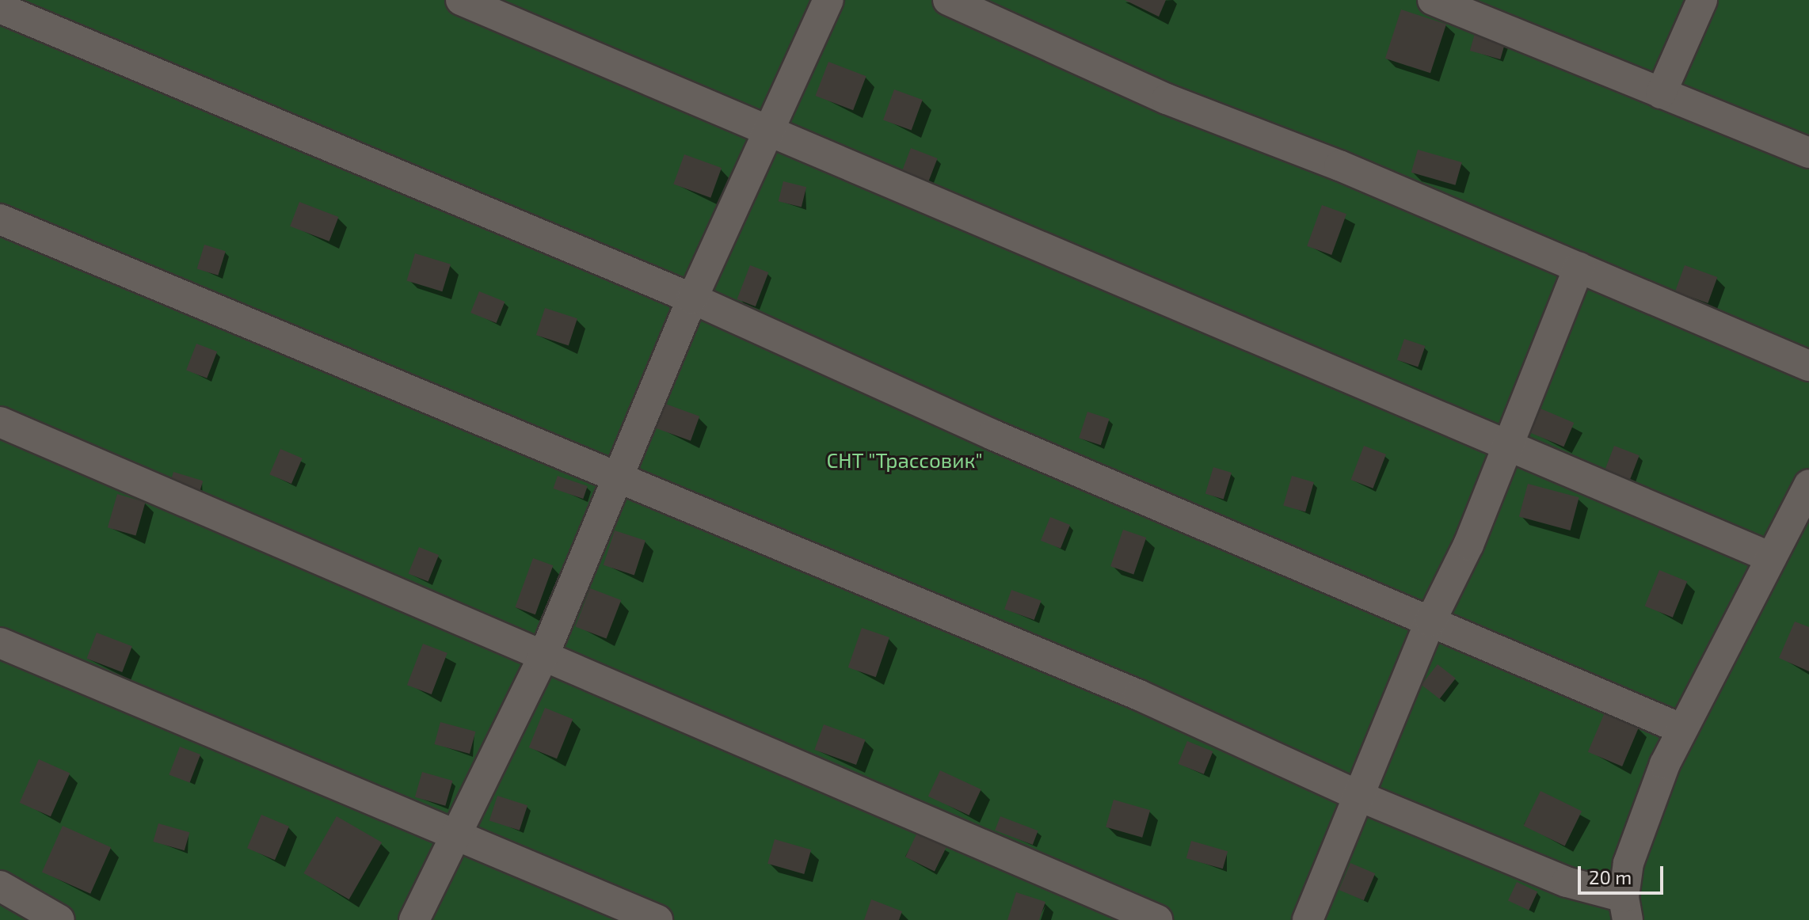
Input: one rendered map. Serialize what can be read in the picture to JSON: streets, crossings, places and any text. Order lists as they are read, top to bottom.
{
  "parks": ["СНТ \"Трассовик\""],
  "scale_bar": "20 m"
}
